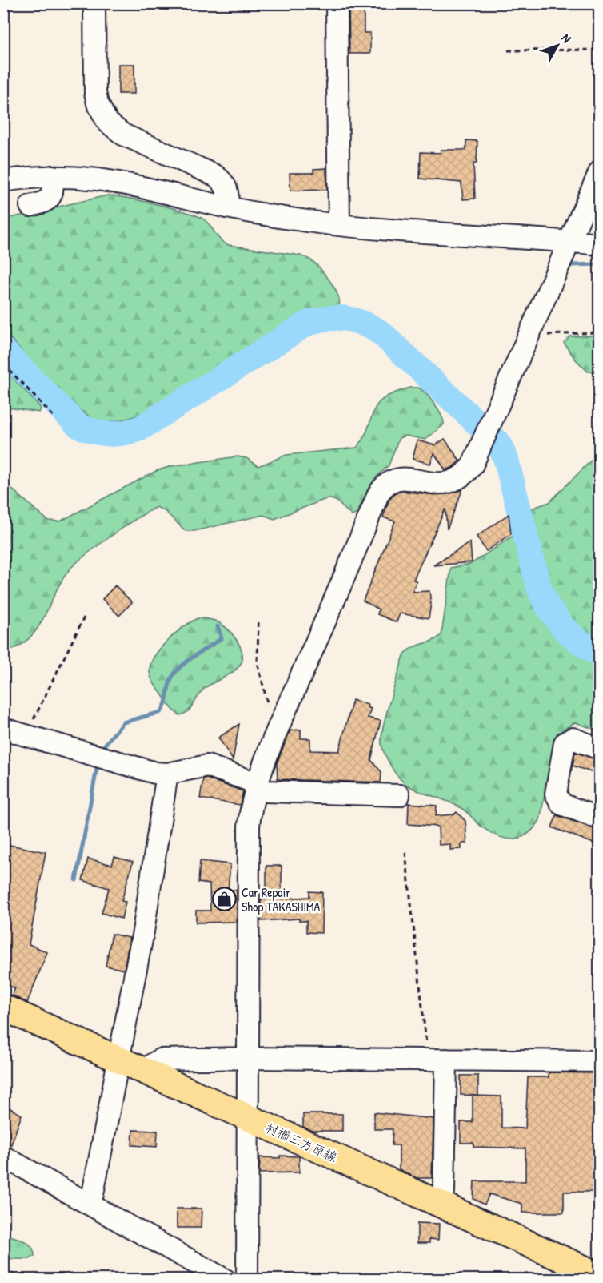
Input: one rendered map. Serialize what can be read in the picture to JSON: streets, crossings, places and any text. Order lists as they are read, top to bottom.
{
  "streets": {
    "main road": ["村櫛三方原線"]
  },
  "places": {
    "shop": ["Car Repair Shop TAKASHIMA"]
  },
  "north": "top right"
}
